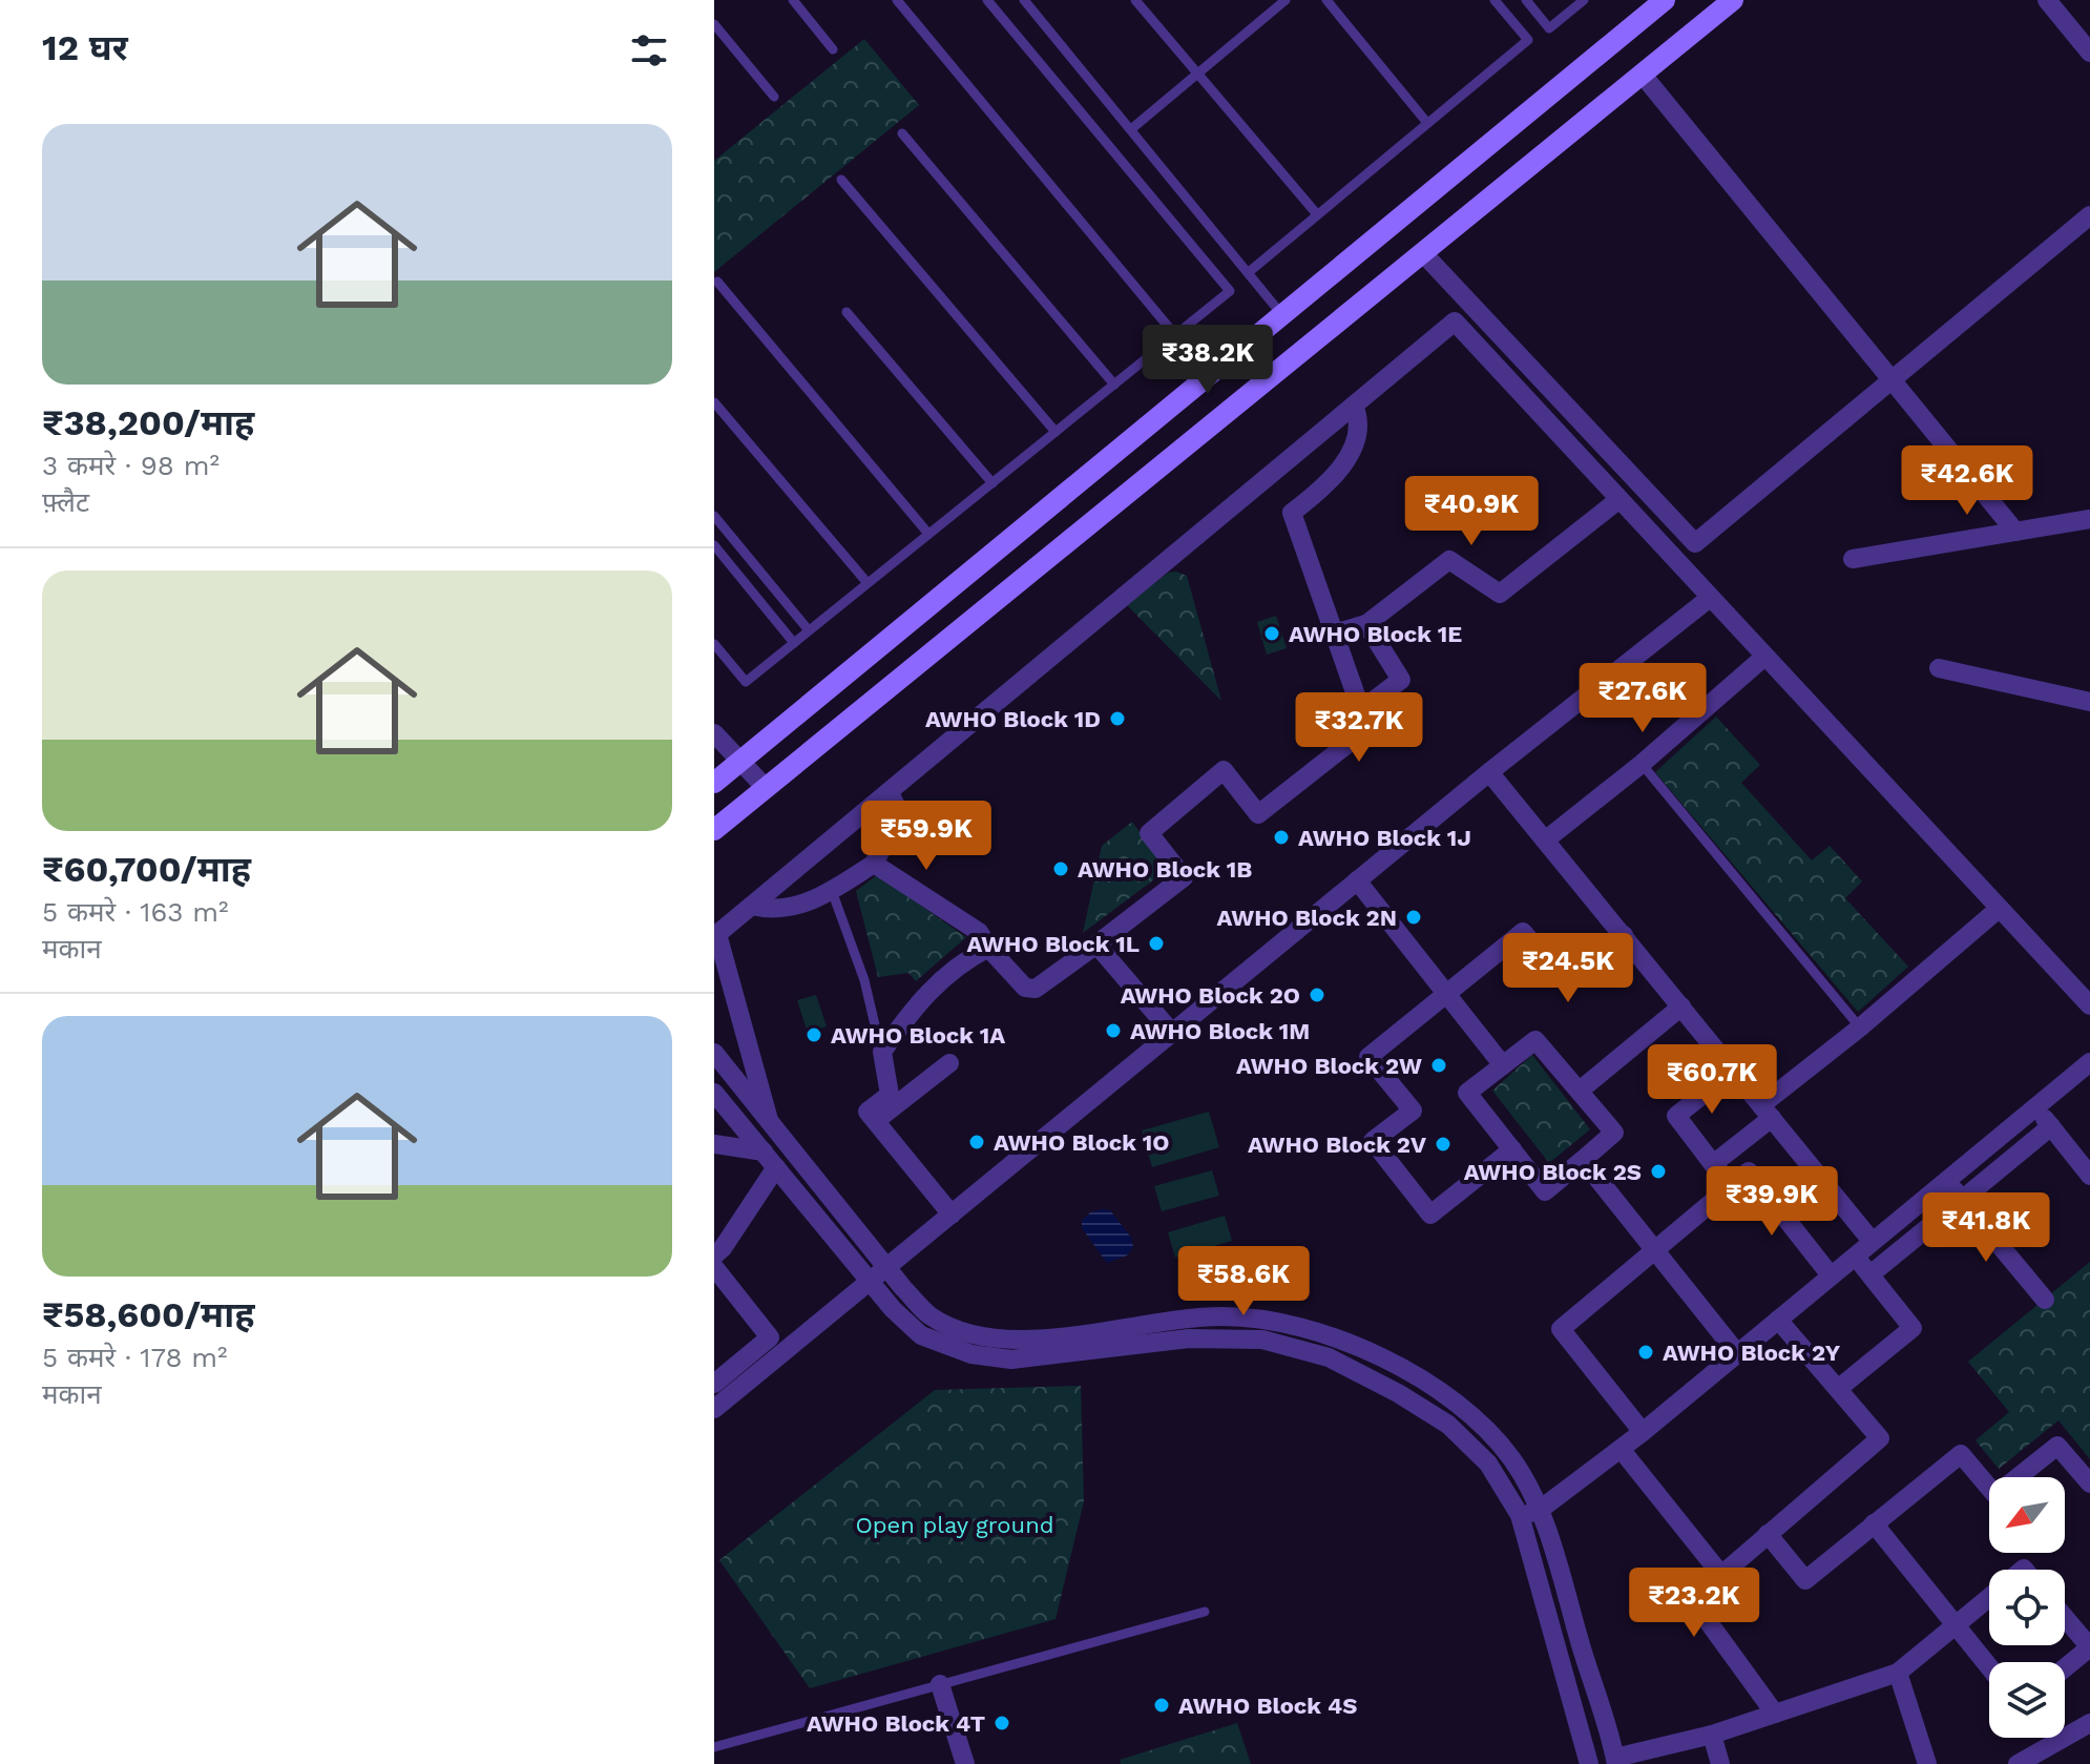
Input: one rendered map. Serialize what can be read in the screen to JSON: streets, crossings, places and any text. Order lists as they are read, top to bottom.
{
  "parks": ["Open play ground"],
  "places": [
    "AWHO Block 1E",
    "AWHO Block 1D",
    "AWHO Block 1J",
    "AWHO Block 1B",
    "AWHO Block 2N",
    "AWHO Block 1L",
    "AWHO Block 2O",
    "AWHO Block 1M",
    "AWHO Block 1A",
    "AWHO Block 2W",
    "AWHO Block 1O",
    "AWHO Block 2V",
    "AWHO Block 2S",
    "AWHO Block 2Y",
    "AWHO Block 4S",
    "AWHO Block 4T"
  ],
  "north": "bottom left",
  "page": {
    "heading": "12 घर",
    "list": [
      {
        "name": "₹38,200/माह",
        "note": "3 कमरे · 98 m² · फ़्लैट"
      },
      {
        "name": "₹60,700/माह",
        "note": "5 कमरे · 163 m² · मकान"
      },
      {
        "name": "₹58,600/माह",
        "note": "5 कमरे · 178 m² · मकान"
      }
    ],
    "price": [
      "₹38.2K",
      "₹42.6K",
      "₹40.9K",
      "₹27.6K",
      "₹32.7K",
      "₹59.9K",
      "₹24.5K",
      "₹60.7K",
      "₹39.9K",
      "₹41.8K",
      "₹58.6K",
      "₹23.2K"
    ]
  }
}
